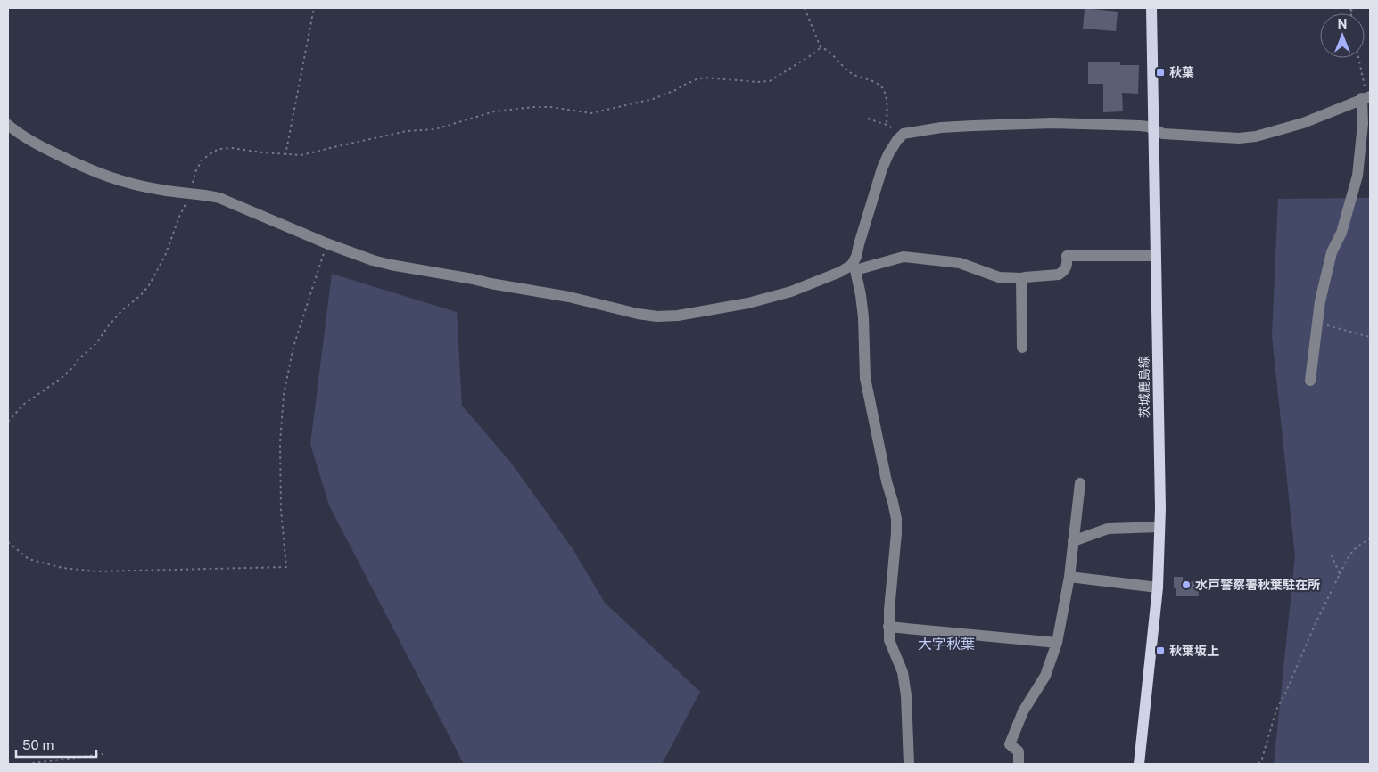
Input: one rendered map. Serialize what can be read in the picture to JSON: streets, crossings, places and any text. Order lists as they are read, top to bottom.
{
  "streets": {
    "main road": ["茨城鹿島線"]
  },
  "districts": ["大字秋葉"],
  "places": {
    "transit": ["秋葉", "秋葉坂上"],
    "other": ["水戸警察署秋葉駐在所"]
  },
  "scale_bar": "50 m",
  "north": "top"
}
